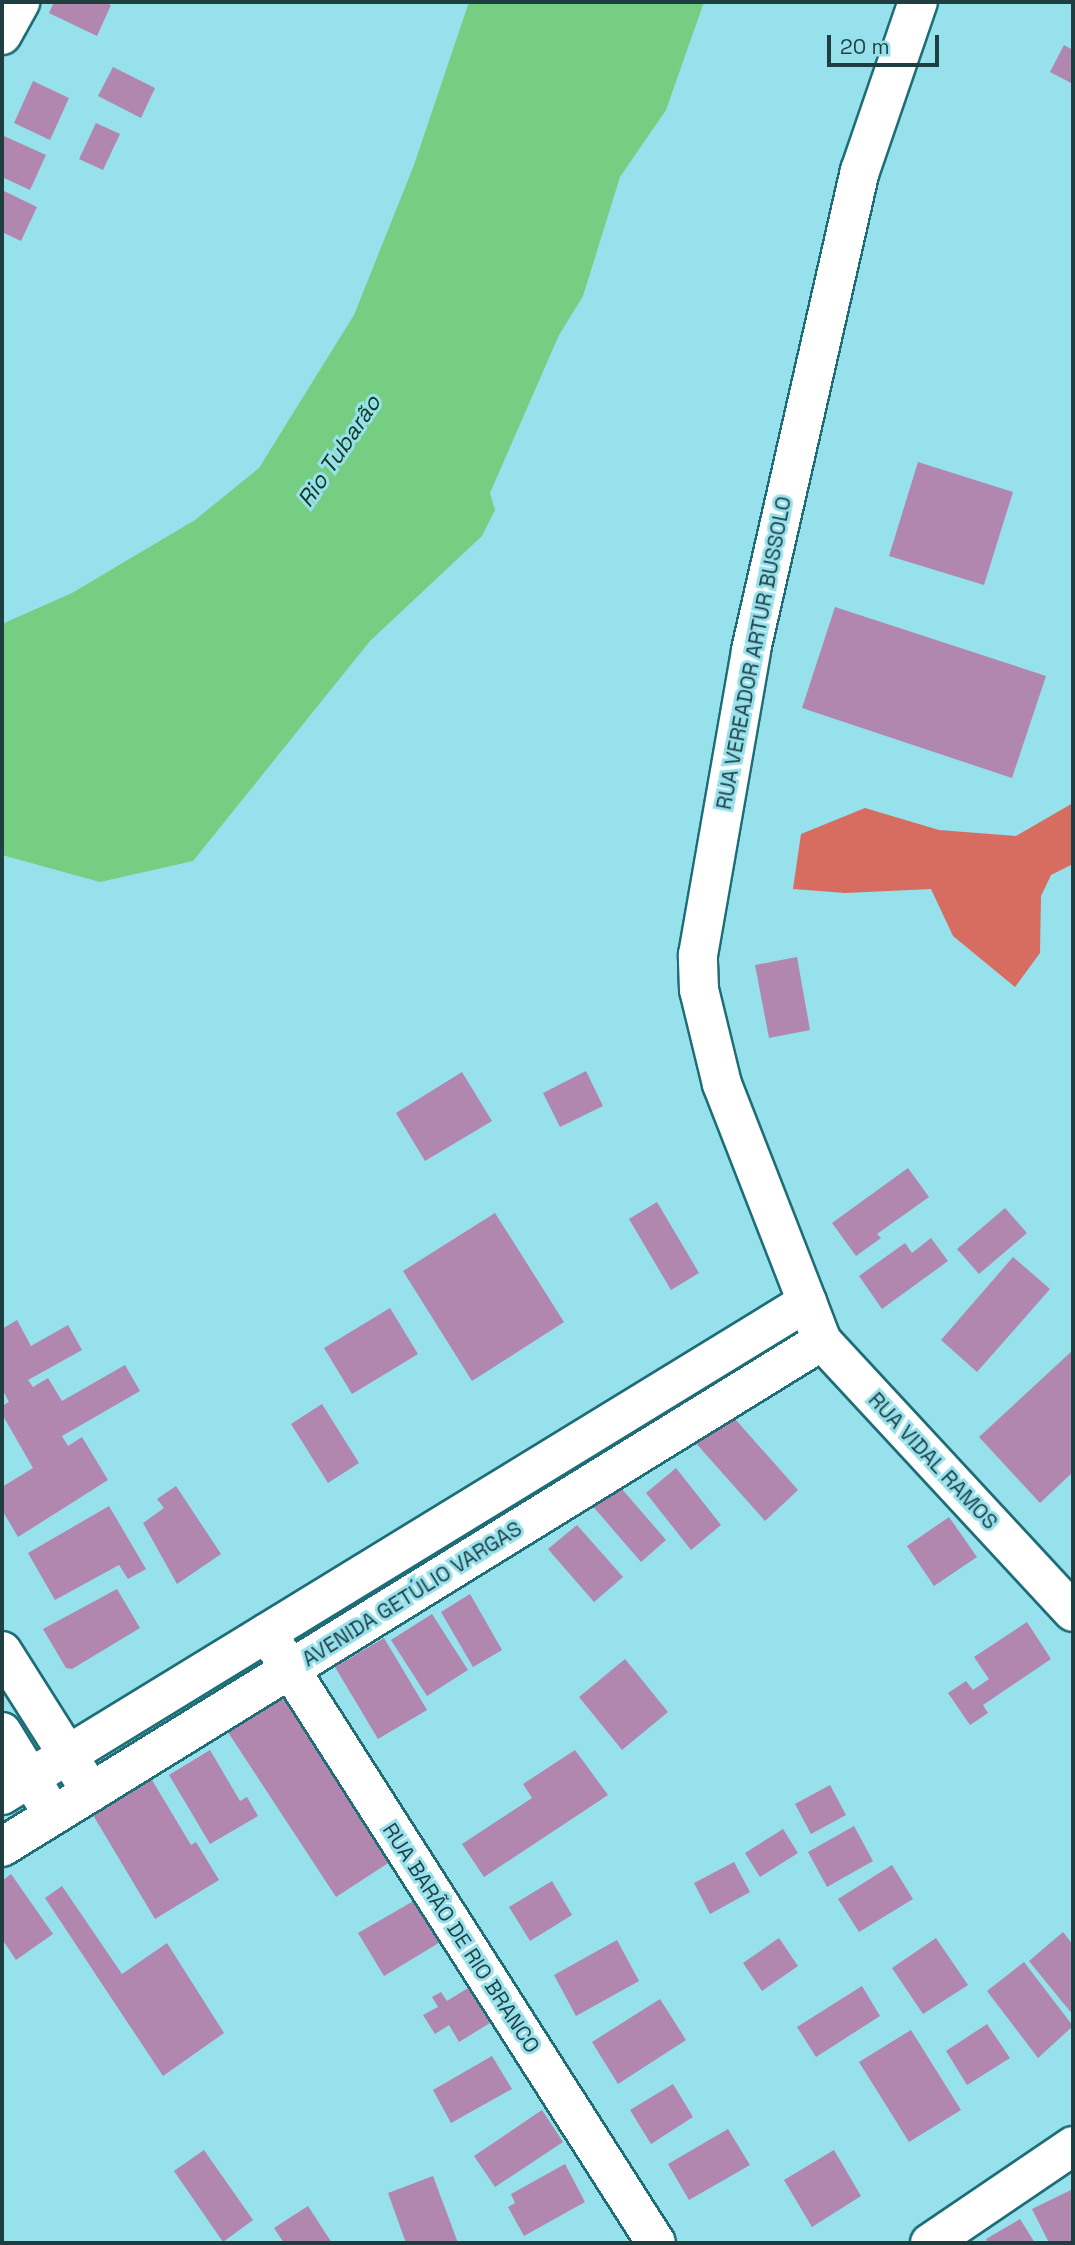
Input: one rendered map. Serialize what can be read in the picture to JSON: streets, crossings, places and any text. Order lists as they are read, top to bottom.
{
  "streets": {
    "street": [
      "RUA VEREADOR ARTUR BUSSOLO",
      "RUA VIDAL RAMOS",
      "AVENIDA GETÚLIO VARGAS",
      "RUA BARÃO DE RIO BRANCO"
    ]
  },
  "crossings": [
    ["RUA VEREADOR ARTUR BUSSOLO", "RUA VIDAL RAMOS"],
    ["RUA VEREADOR ARTUR BUSSOLO", "AVENIDA GETÚLIO VARGAS"],
    ["RUA VIDAL RAMOS", "AVENIDA GETÚLIO VARGAS"],
    ["AVENIDA GETÚLIO VARGAS", "RUA BARÃO DE RIO BRANCO"]
  ],
  "water": ["Rio Tubarão"],
  "scale_bar": "20 m"
}
